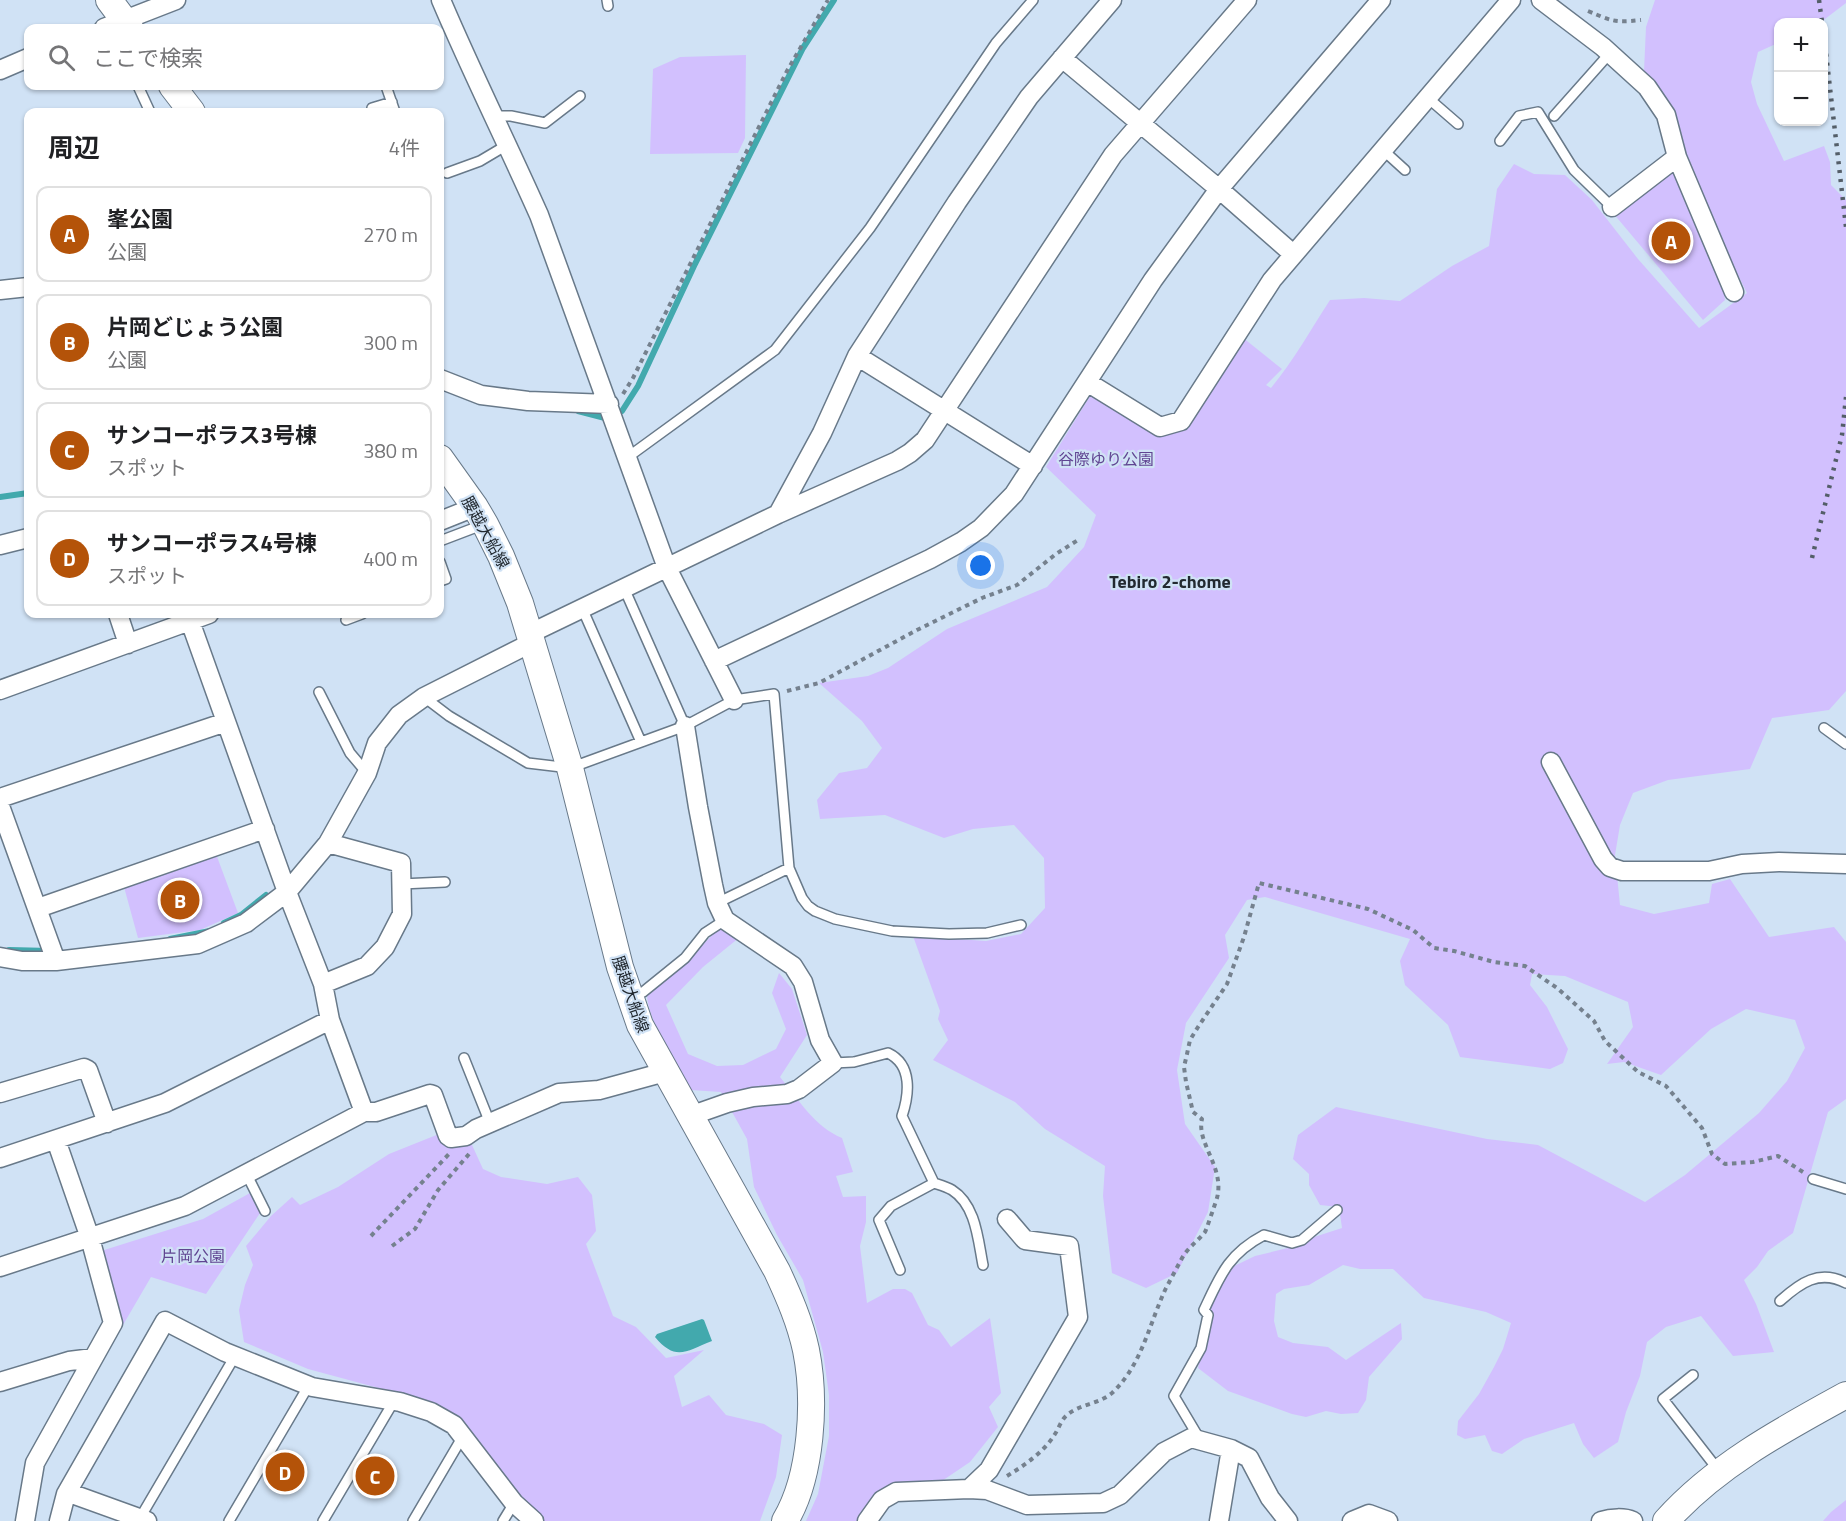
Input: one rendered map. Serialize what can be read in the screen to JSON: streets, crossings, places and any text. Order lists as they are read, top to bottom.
{
  "streets": {
    "main road": ["腰越大船線"]
  },
  "districts": ["Tebiro 2-chome"],
  "parks": ["谷際ゆり公園", "片岡公園"],
  "page": {
    "map_buttons": ["+", "−"],
    "search": "ここで検索",
    "heading": ["周辺", "4件"],
    "list": [
      {
        "mark": "A",
        "name": "峯公園",
        "note": "公園",
        "value": "270 m"
      },
      {
        "mark": "B",
        "name": "片岡どじょう公園",
        "note": "公園",
        "value": "300 m"
      },
      {
        "mark": "C",
        "name": "サンコーポラス3号棟",
        "note": "スポット",
        "value": "380 m"
      },
      {
        "mark": "D",
        "name": "サンコーポラス4号棟",
        "note": "スポット",
        "value": "400 m"
      }
    ],
    "pins": [
      "A",
      "B",
      "D",
      "C"
    ]
  }
}
